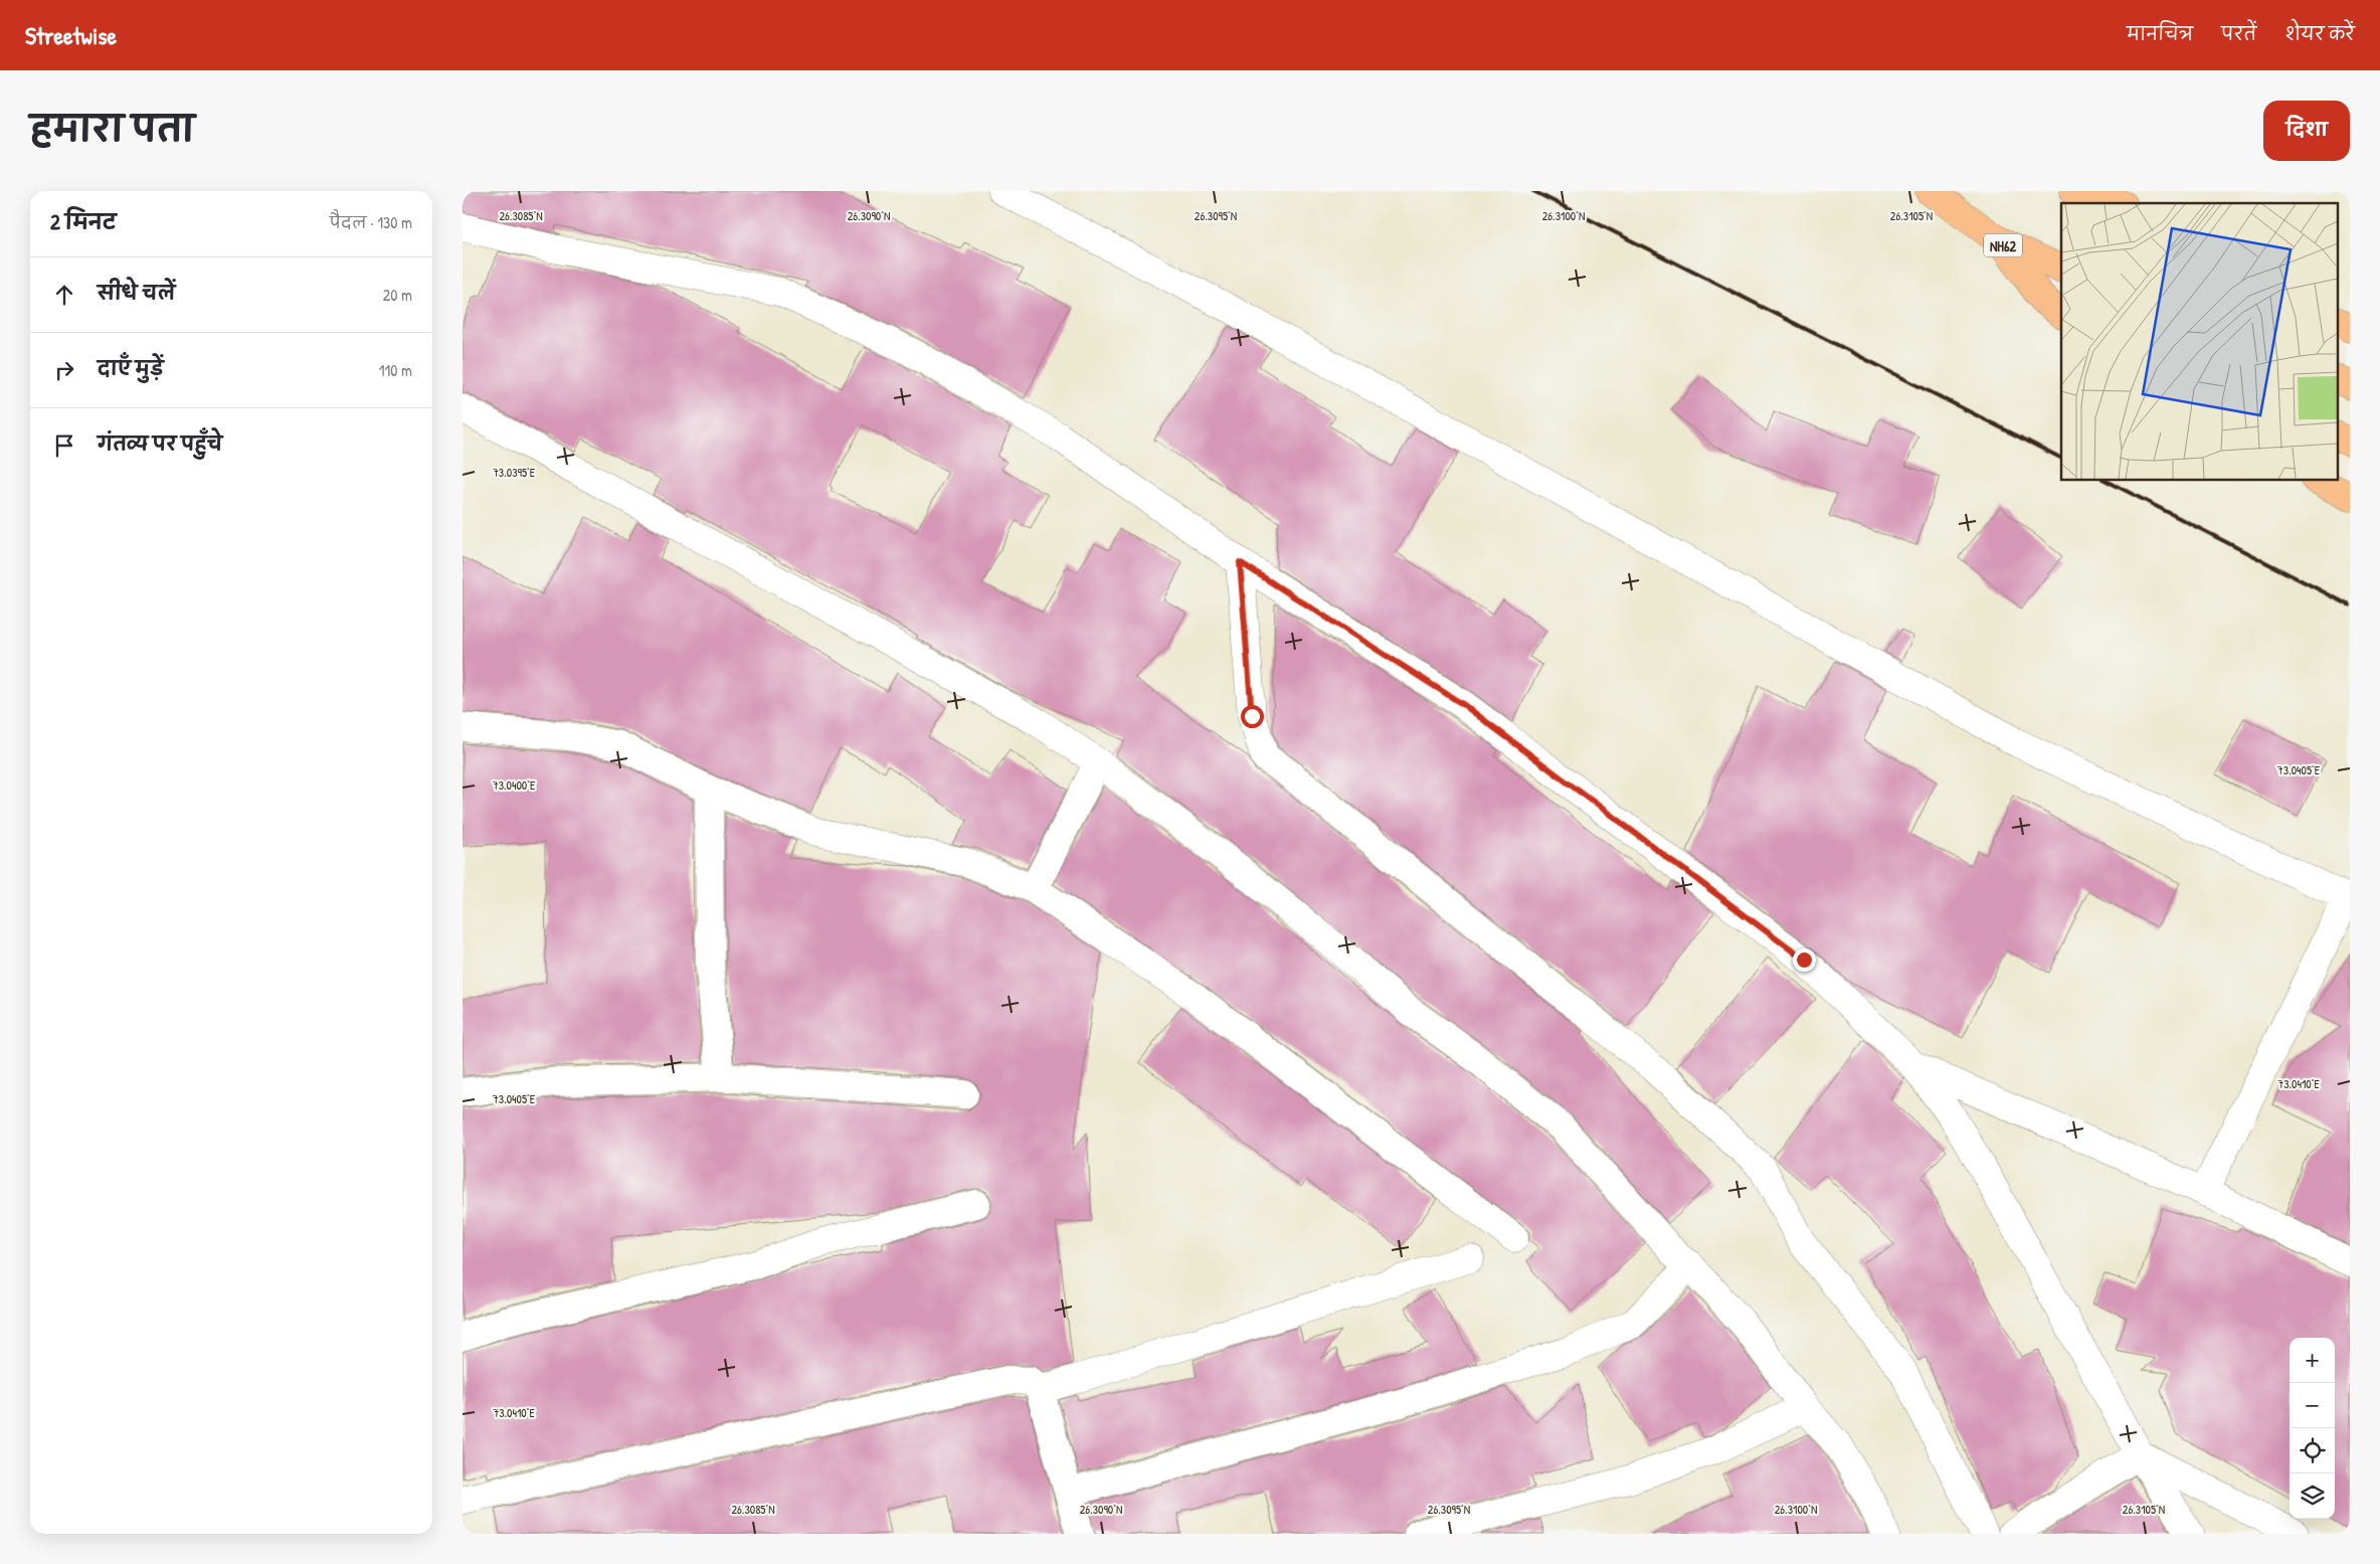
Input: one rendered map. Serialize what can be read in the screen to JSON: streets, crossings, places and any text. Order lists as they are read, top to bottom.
{
  "streets": {
    "main road": ["NH62"]
  },
  "page": {
    "header": "Streetwise",
    "nav": ["मानचित्र", "परतें", "शेयर करें"],
    "title": "हमारा पता",
    "buttons": "दिशा",
    "heading": ["2 मिनट", "पैदल · 130 m"],
    "list": [
      ["सीधे चलें", "20 m"],
      ["दाएँ मुड़ें", "110 m"],
      "गंतव्य पर पहुँचे"
    ],
    "map_buttons": ["+", "−"]
  },
  "coordinates": [
    "26.3085°N",
    "26.3090°N",
    "26.3095°N",
    "26.3100°N",
    "26.3105°N",
    "73.0395°E",
    "73.0405°E",
    "73.0400°E",
    "73.0410°E"
  ]
}
